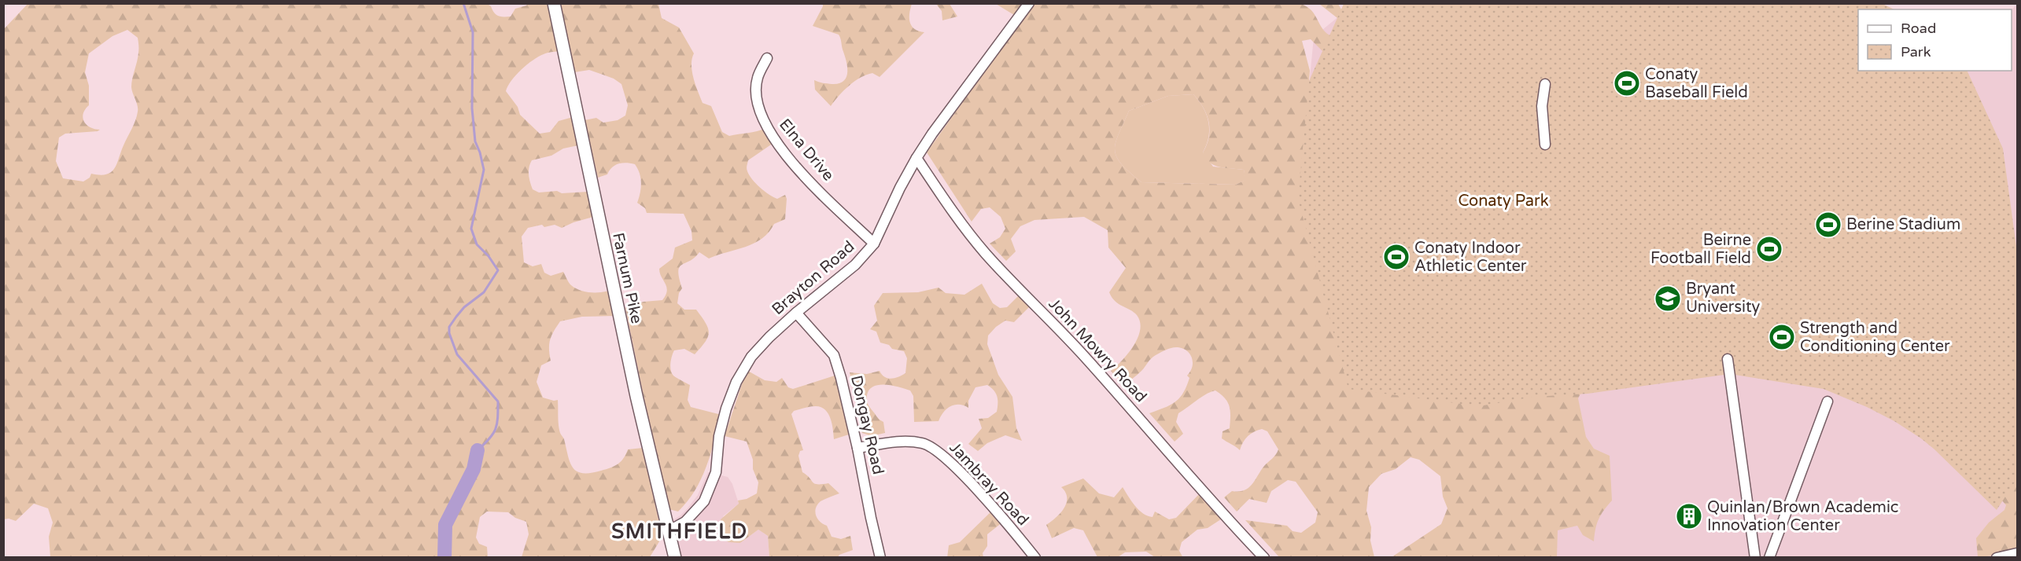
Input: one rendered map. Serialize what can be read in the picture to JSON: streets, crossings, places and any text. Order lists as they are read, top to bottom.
{
  "streets": {
    "main road": ["Farnum Pike"],
    "street": [
      "Elna Drive",
      "Brayton Road",
      "John Mowry Road",
      "Dongay Road",
      "Jambray Road"
    ]
  },
  "crossings": [
    ["Elna Drive", "Brayton Road"],
    ["Farnum Pike", "Brayton Road"],
    ["Brayton Road", "John Mowry Road"],
    ["Brayton Road", "Dongay Road"],
    ["Dongay Road", "Jambray Road"]
  ],
  "districts": ["SMITHFIELD"],
  "parks": ["Conaty Park"],
  "places": {
    "sports": [
      "Conaty Baseball Field",
      "Berine Stadium",
      "Beirne Football Field",
      "Conaty Indoor Athletic Center",
      "Strength and Conditioning Center"
    ],
    "school or university": ["Bryant University"],
    "building": ["Quinlan/Brown Academic Innovation Center"]
  },
  "legend": ["Road", "Park"]
}
